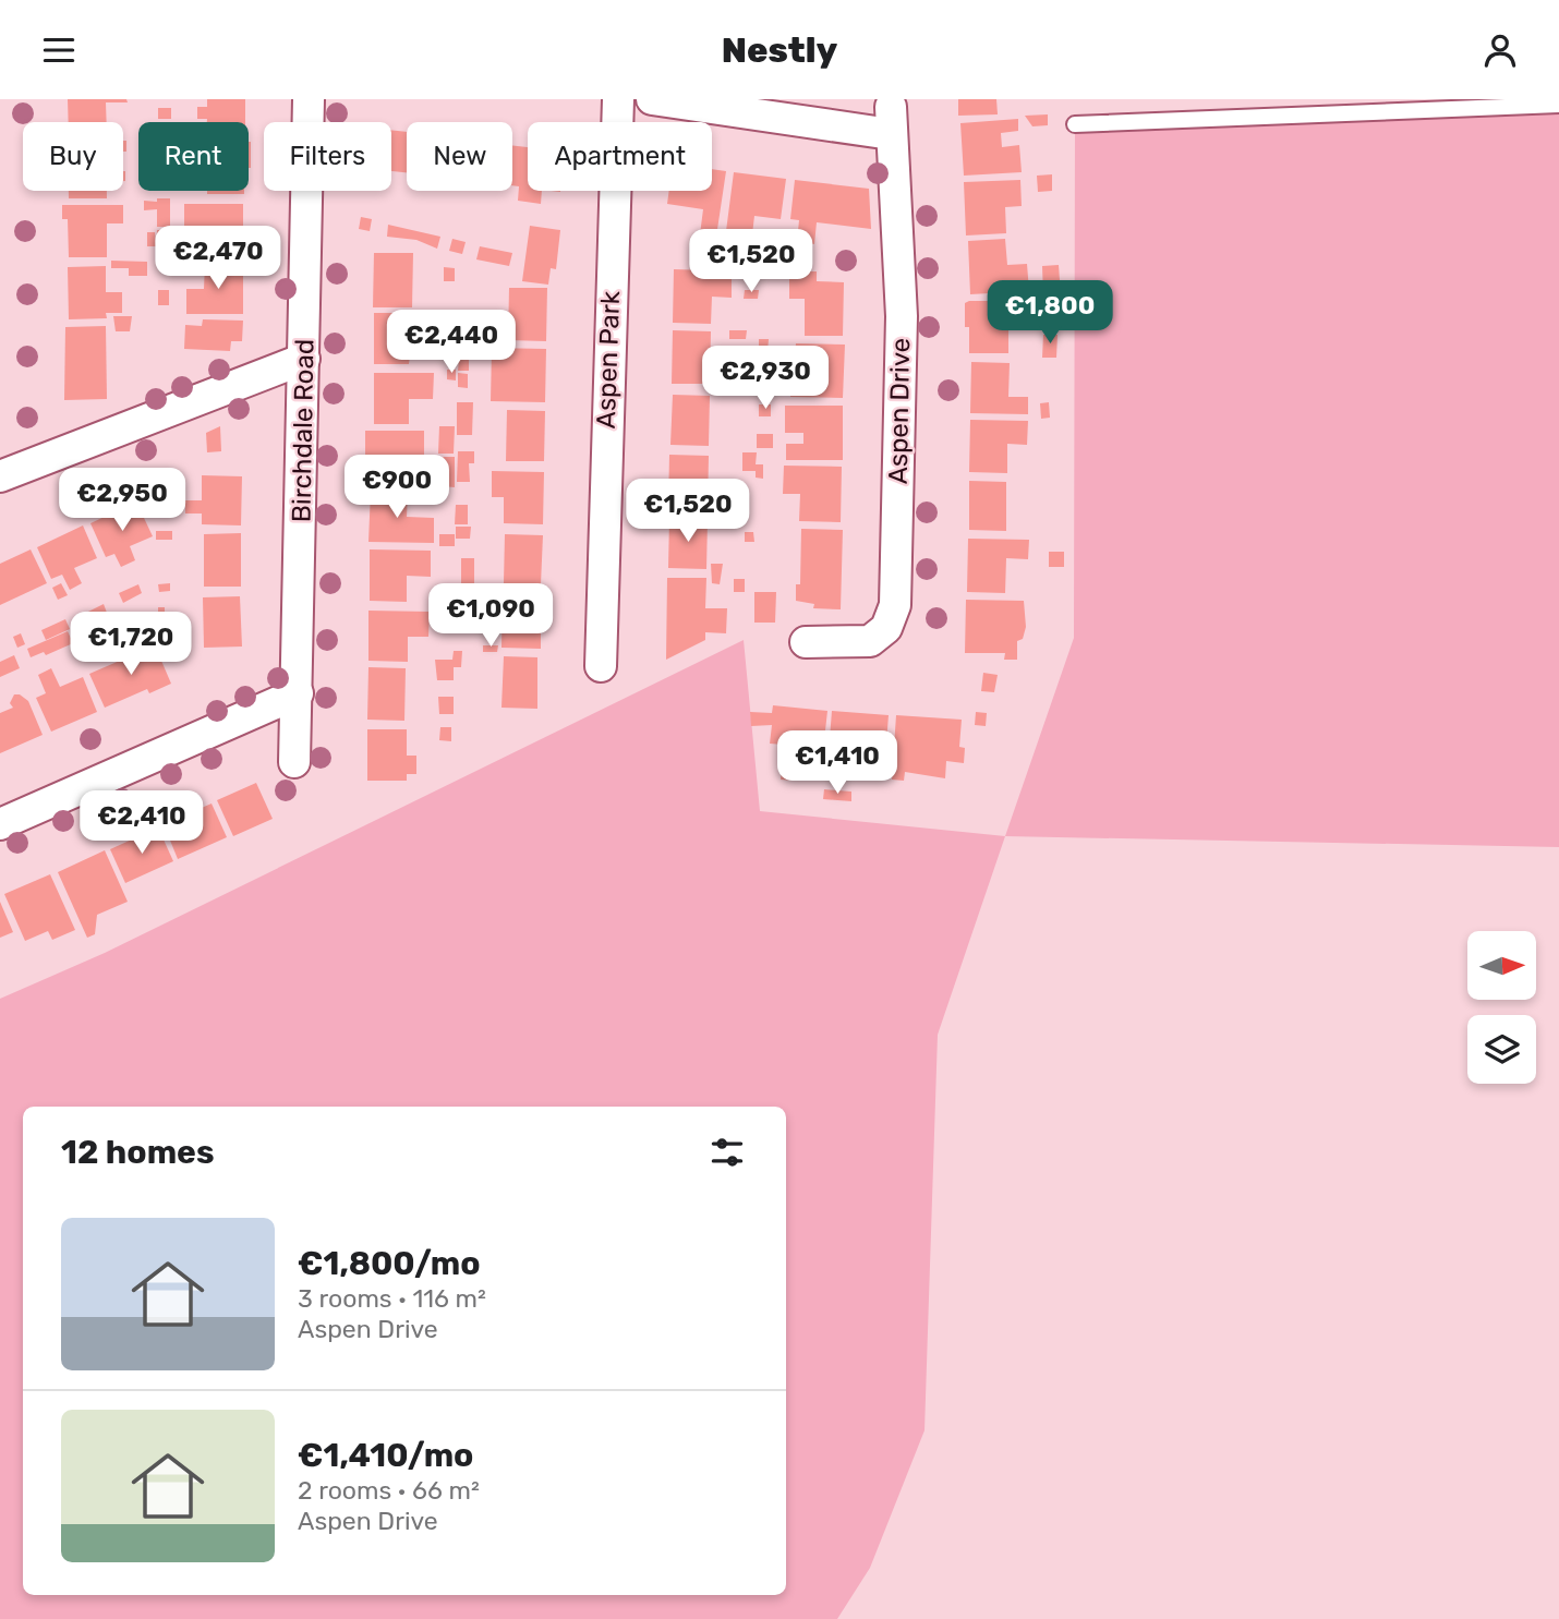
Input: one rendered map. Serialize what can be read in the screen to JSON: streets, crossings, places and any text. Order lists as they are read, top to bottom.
{
  "streets": {
    "street": ["Aspen Park", "Aspen Drive", "Birchdale Road"]
  },
  "north": "right",
  "page": {
    "header": "Nestly",
    "chip": [
      "Buy",
      "Rent",
      "Filters",
      "New",
      "Apartment"
    ],
    "price": [
      "€2,470",
      "€1,520",
      "€1,800",
      "€2,440",
      "€2,930",
      "€900",
      "€2,950",
      "€1,520",
      "€1,090",
      "€1,720",
      "€1,410",
      "€2,410"
    ],
    "heading": "12 homes",
    "list": [
      {
        "name": "€1,800/mo",
        "note": "3 rooms · 116 m² · Aspen Drive"
      },
      {
        "name": "€1,410/mo",
        "note": "2 rooms · 66 m² · Aspen Drive"
      }
    ]
  }
}
